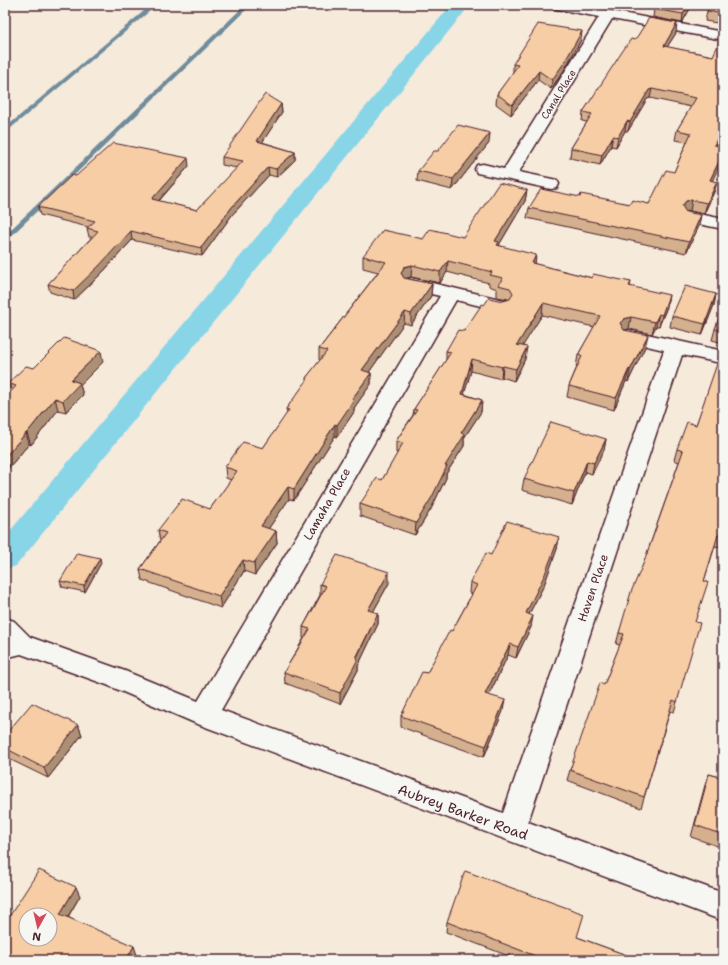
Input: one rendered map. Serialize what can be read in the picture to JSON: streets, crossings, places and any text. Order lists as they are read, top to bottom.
{
  "streets": {
    "street": [
      "Canal Place",
      "Lamaha Place",
      "Haven Place",
      "Aubrey Barker Road"
    ]
  },
  "crossings": [
    ["Lamaha Place", "Aubrey Barker Road"],
    ["Haven Place", "Aubrey Barker Road"]
  ],
  "north": "bottom"
}
